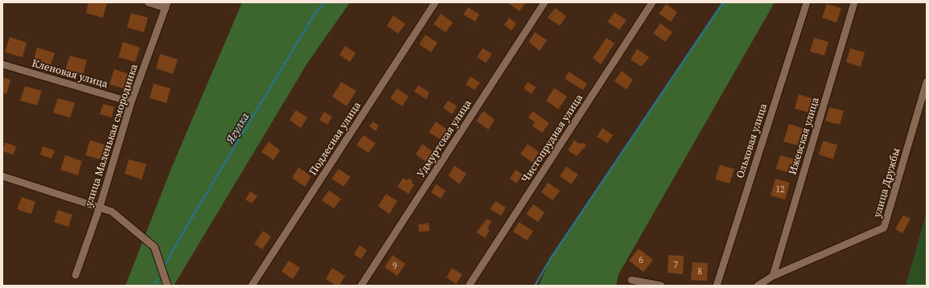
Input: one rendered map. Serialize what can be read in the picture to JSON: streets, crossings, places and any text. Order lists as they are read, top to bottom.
{
  "streets": {
    "street": [
      "Кленовая улица",
      "улица Маленькая смородинка",
      "Ижевская улица",
      "Подлесная улица",
      "Удмуртская улица",
      "Чистопрудная улица",
      "Ольховая улица",
      "улица Дружбы"
    ]
  },
  "crossings": [
    ["Кленовая улица", "улица Маленькая смородинка"],
    ["Ижевская улица", "улица Дружбы"]
  ],
  "water": ["Ягулка"],
  "house_numbers": [
    "12",
    "6",
    "7",
    "9",
    "8"
  ]
}
